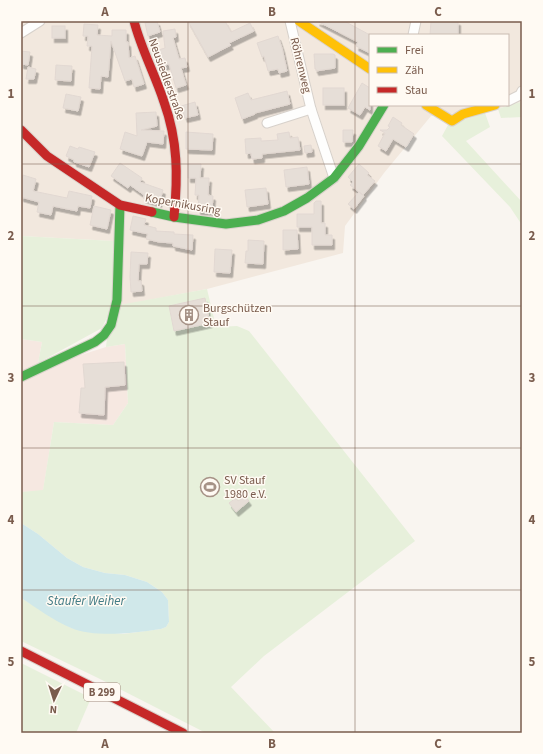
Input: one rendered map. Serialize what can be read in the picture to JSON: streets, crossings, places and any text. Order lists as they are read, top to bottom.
{
  "streets": {
    "street": [
      "Röhrenweg",
      "Neusiedlerstraße",
      "Kopernikusring",
      "B 299"
    ]
  },
  "crossings": [
    ["Röhrenweg", "Kopernikusring"],
    ["Neusiedlerstraße", "Kopernikusring"]
  ],
  "water": ["Staufer Weiher"],
  "places": {
    "building": ["Burgschützen Stauf"],
    "sports": ["SV Stauf 1980 e.V."]
  },
  "legend": ["Frei", "Zäh", "Stau"],
  "north": "bottom",
  "grid": {
    "columns": ["A", "B", "C"],
    "rows": [
      "1",
      "2",
      "3",
      "4",
      "5"
    ]
  }
}
